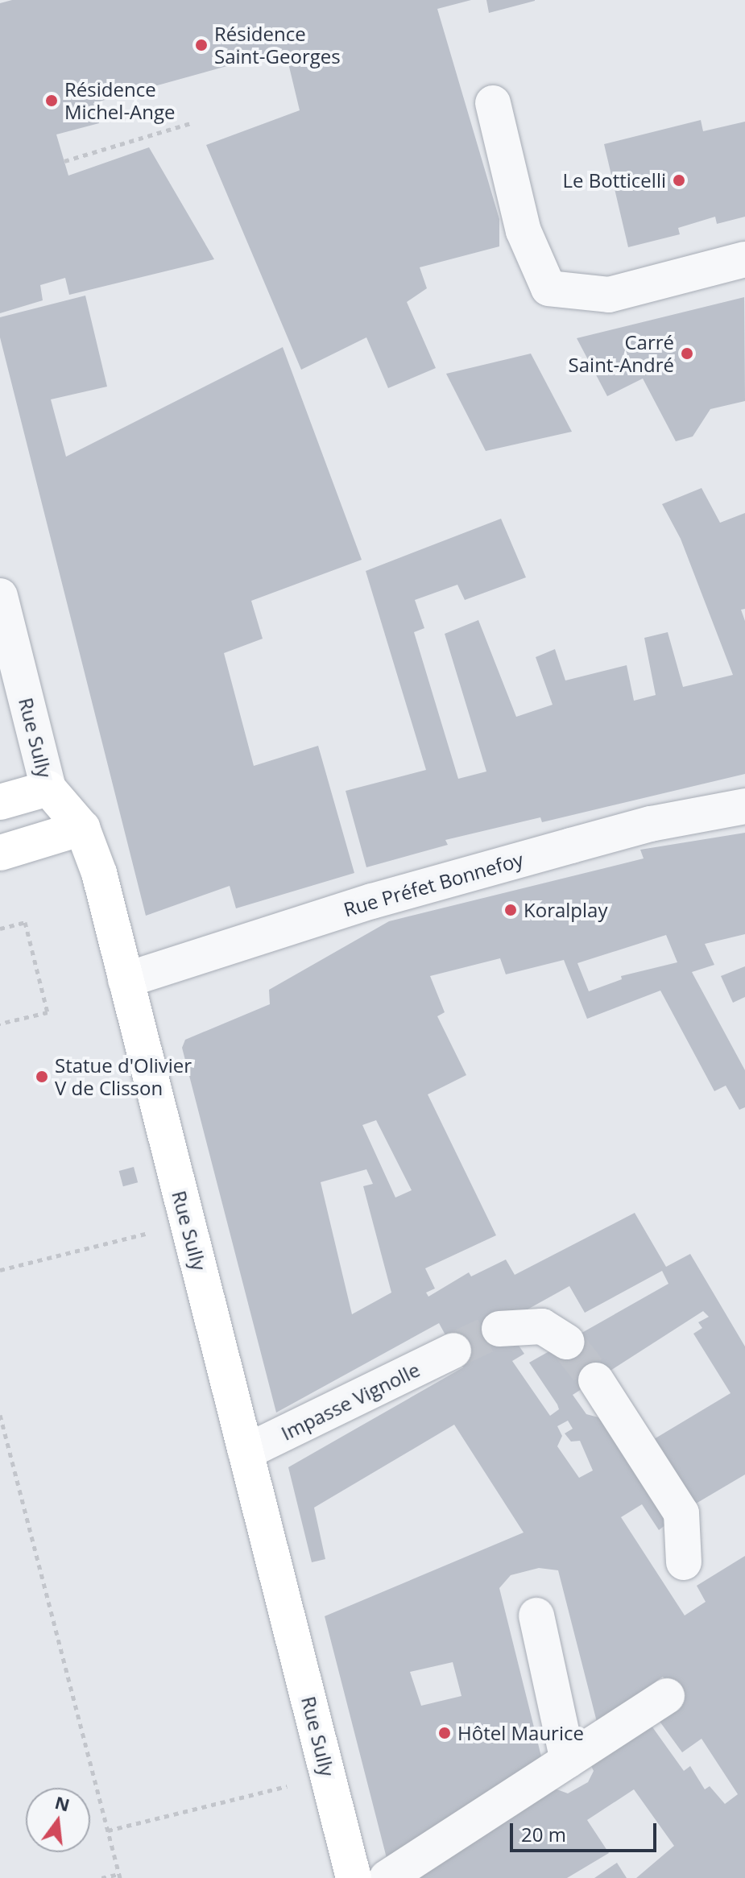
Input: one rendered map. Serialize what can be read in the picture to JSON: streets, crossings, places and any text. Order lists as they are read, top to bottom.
{
  "streets": {
    "main road": ["Rue Sully"],
    "street": ["Rue Préfet Bonnefoy", "Impasse Vignolle"]
  },
  "crossings": [
    ["Rue Sully", "Rue Préfet Bonnefoy"],
    ["Rue Sully", "Impasse Vignolle"]
  ],
  "places": [
    "Résidence Saint-Georges",
    "Résidence Michel-Ange",
    "Le Botticelli",
    "Carré Saint-André",
    "Koralplay",
    "Statue d'Olivier V de Clisson",
    "Hôtel Maurice"
  ],
  "scale_bar": "20 m",
  "north": "top"
}
